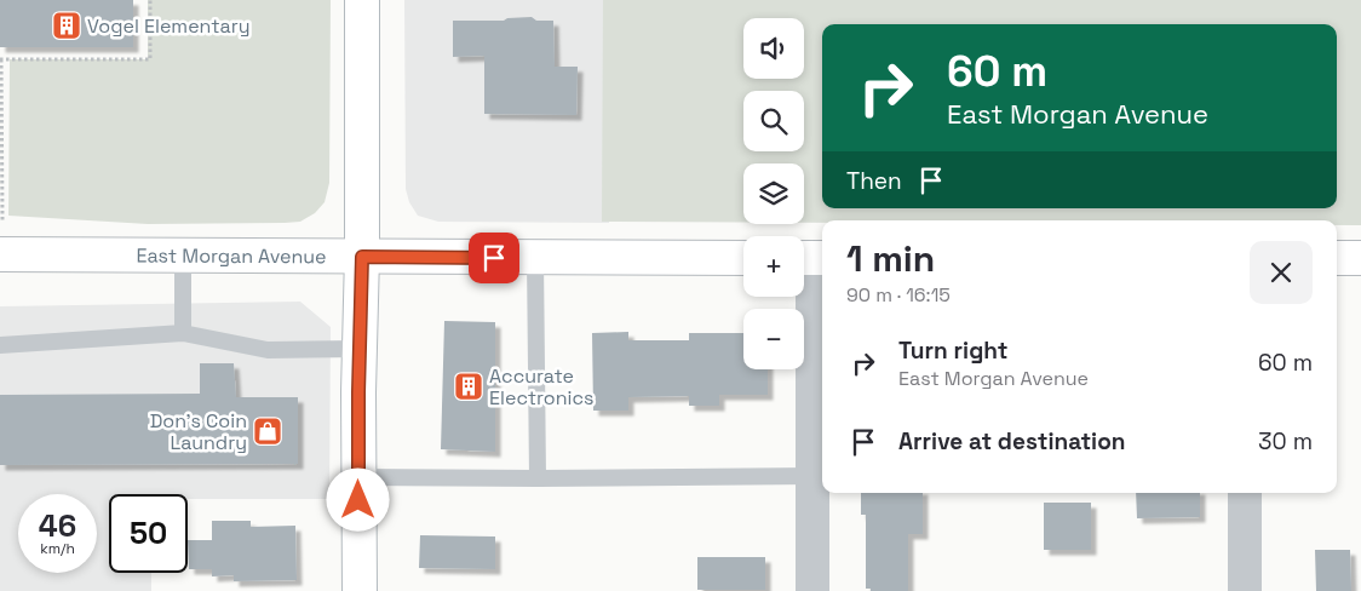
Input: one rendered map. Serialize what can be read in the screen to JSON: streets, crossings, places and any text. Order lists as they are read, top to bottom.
{
  "streets": {
    "main road": ["East Morgan Avenue"]
  },
  "places": {
    "building": ["Vogel Elementary", "Accurate Electronics"],
    "shop": ["Don's Coin Laundry"]
  },
  "page": {
    "map_buttons": ["+", "−"],
    "turn": ["60 m", "East Morgan Avenue"],
    "then": "Then",
    "heading": ["1 min", "90 m · 16:15"],
    "list": [
      {
        "name": "Turn right",
        "note": "East Morgan Avenue",
        "value": "60 m"
      },
      {
        "name": "Arrive at destination",
        "value": "30 m"
      }
    ],
    "speed": "46 km/h",
    "limit": "50"
  }
}
